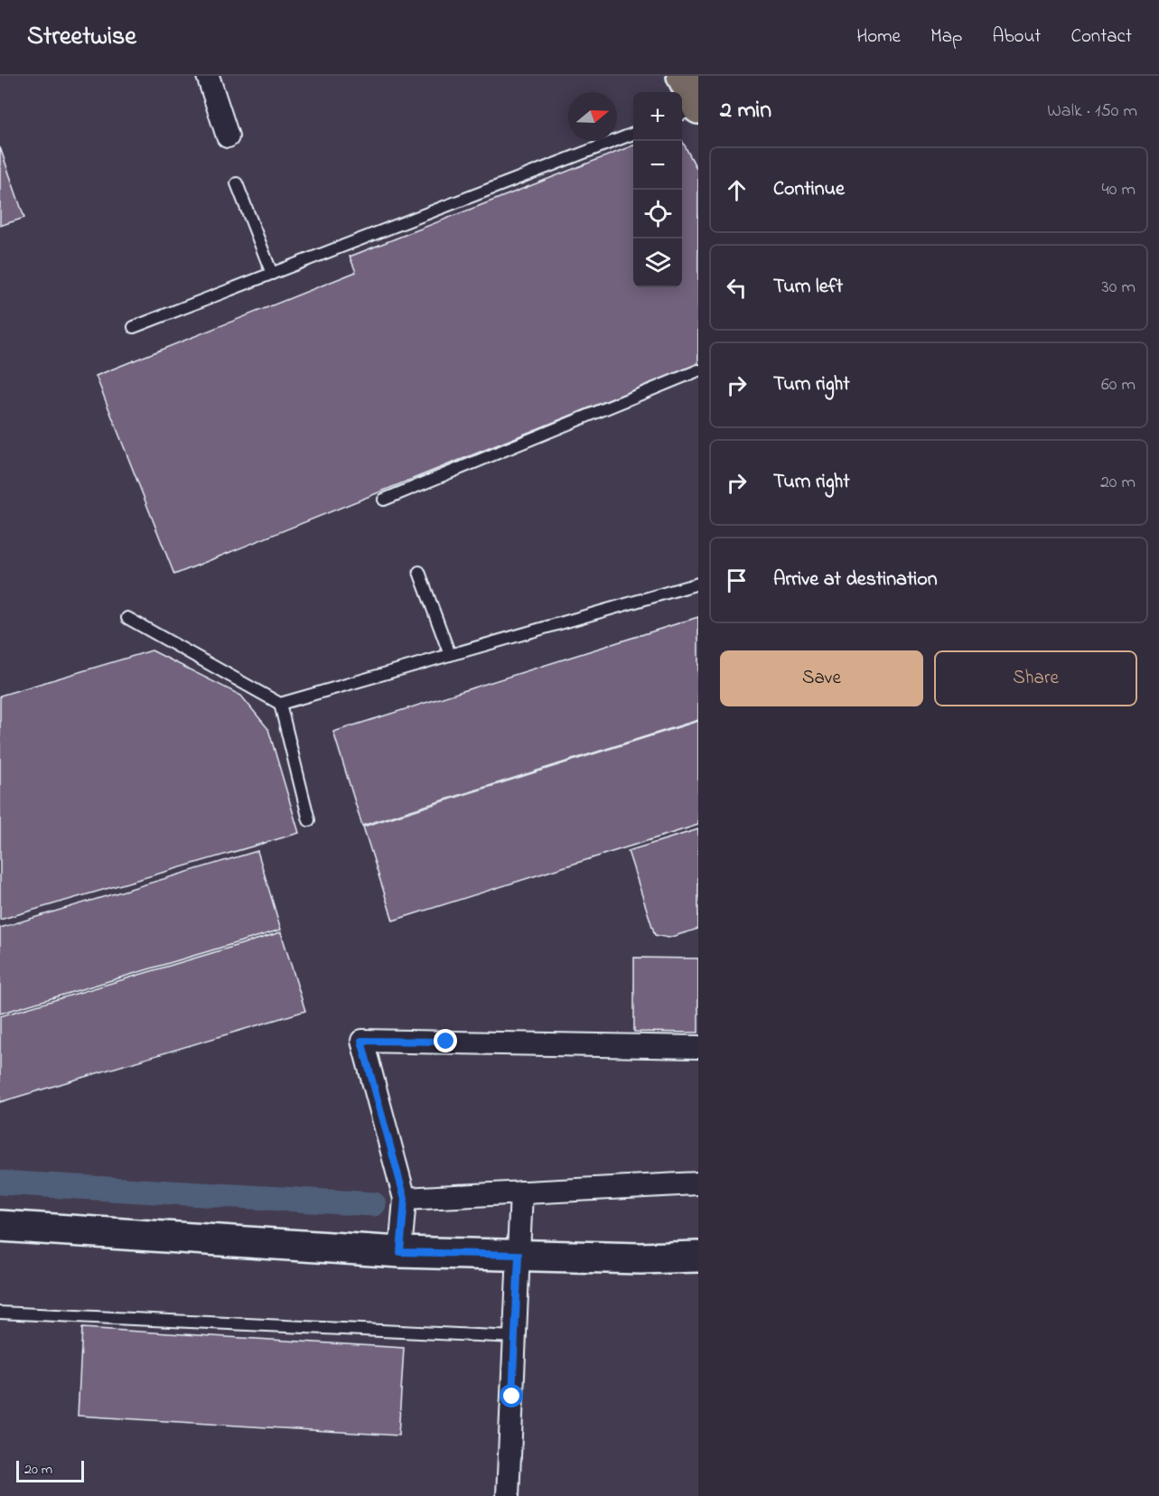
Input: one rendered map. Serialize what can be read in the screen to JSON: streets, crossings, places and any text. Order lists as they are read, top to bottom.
{
  "scale_bar": "20 m",
  "north": "right",
  "page": {
    "header": "Streetwise",
    "nav": [
      "Home",
      "Map",
      "About",
      "Contact"
    ],
    "heading": ["2 min", "Walk · 150 m"],
    "map_buttons": ["+", "−"],
    "list": [
      ["Continue", "40 m"],
      ["Turn left", "30 m"],
      ["Turn right", "60 m"],
      ["Turn right", "20 m"],
      "Arrive at destination"
    ],
    "buttons": ["Save", "Share"],
    "scale": "20 m"
  }
}
